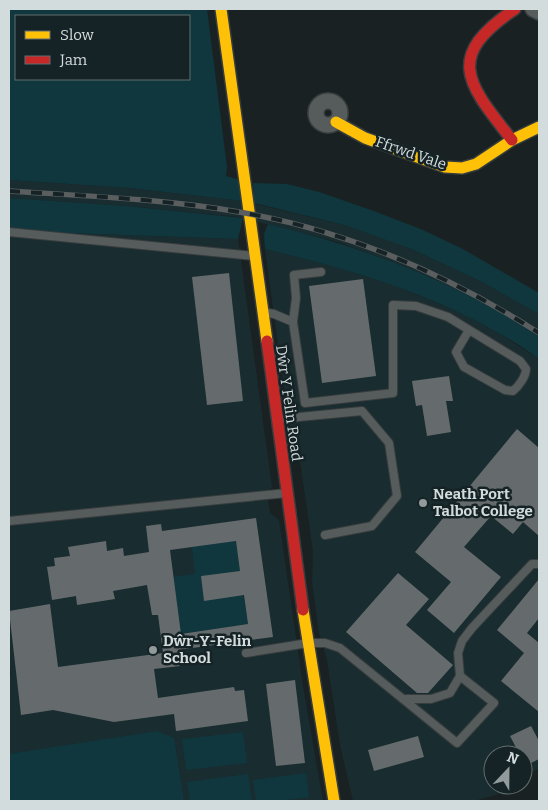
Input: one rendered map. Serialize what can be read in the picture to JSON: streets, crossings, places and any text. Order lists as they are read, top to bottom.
{
  "streets": {
    "street": ["Ffrwd Vale", "Dŵr Y Felin Road"]
  },
  "places": ["Neath Port Talbot College", "Dŵr-Y-Felin School"],
  "legend": ["Slow", "Jam"],
  "north": "top"
}
